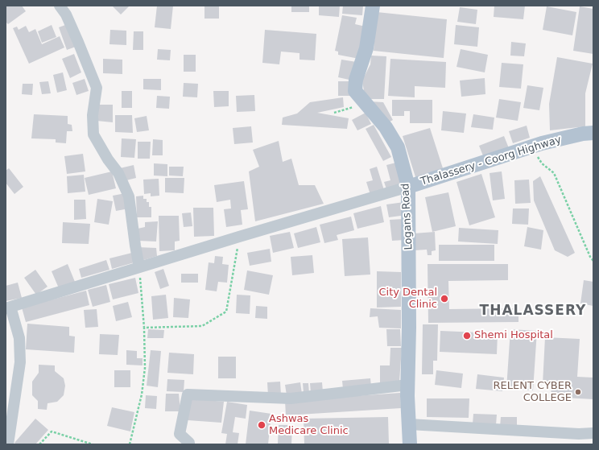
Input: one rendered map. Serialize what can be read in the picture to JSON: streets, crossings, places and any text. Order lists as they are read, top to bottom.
{
  "streets": {
    "main road": ["Thalassery - Coorg Highway", "Logans Road"]
  },
  "crossings": [
    ["Thalassery - Coorg Highway", "Logans Road"]
  ],
  "districts": ["THALASSERY"],
  "places": [
    "City Dental Clinic",
    "Shemi Hospital",
    "RELENT CYBER COLLEGE",
    "Ashwas Medicare Clinic"
  ]
}
